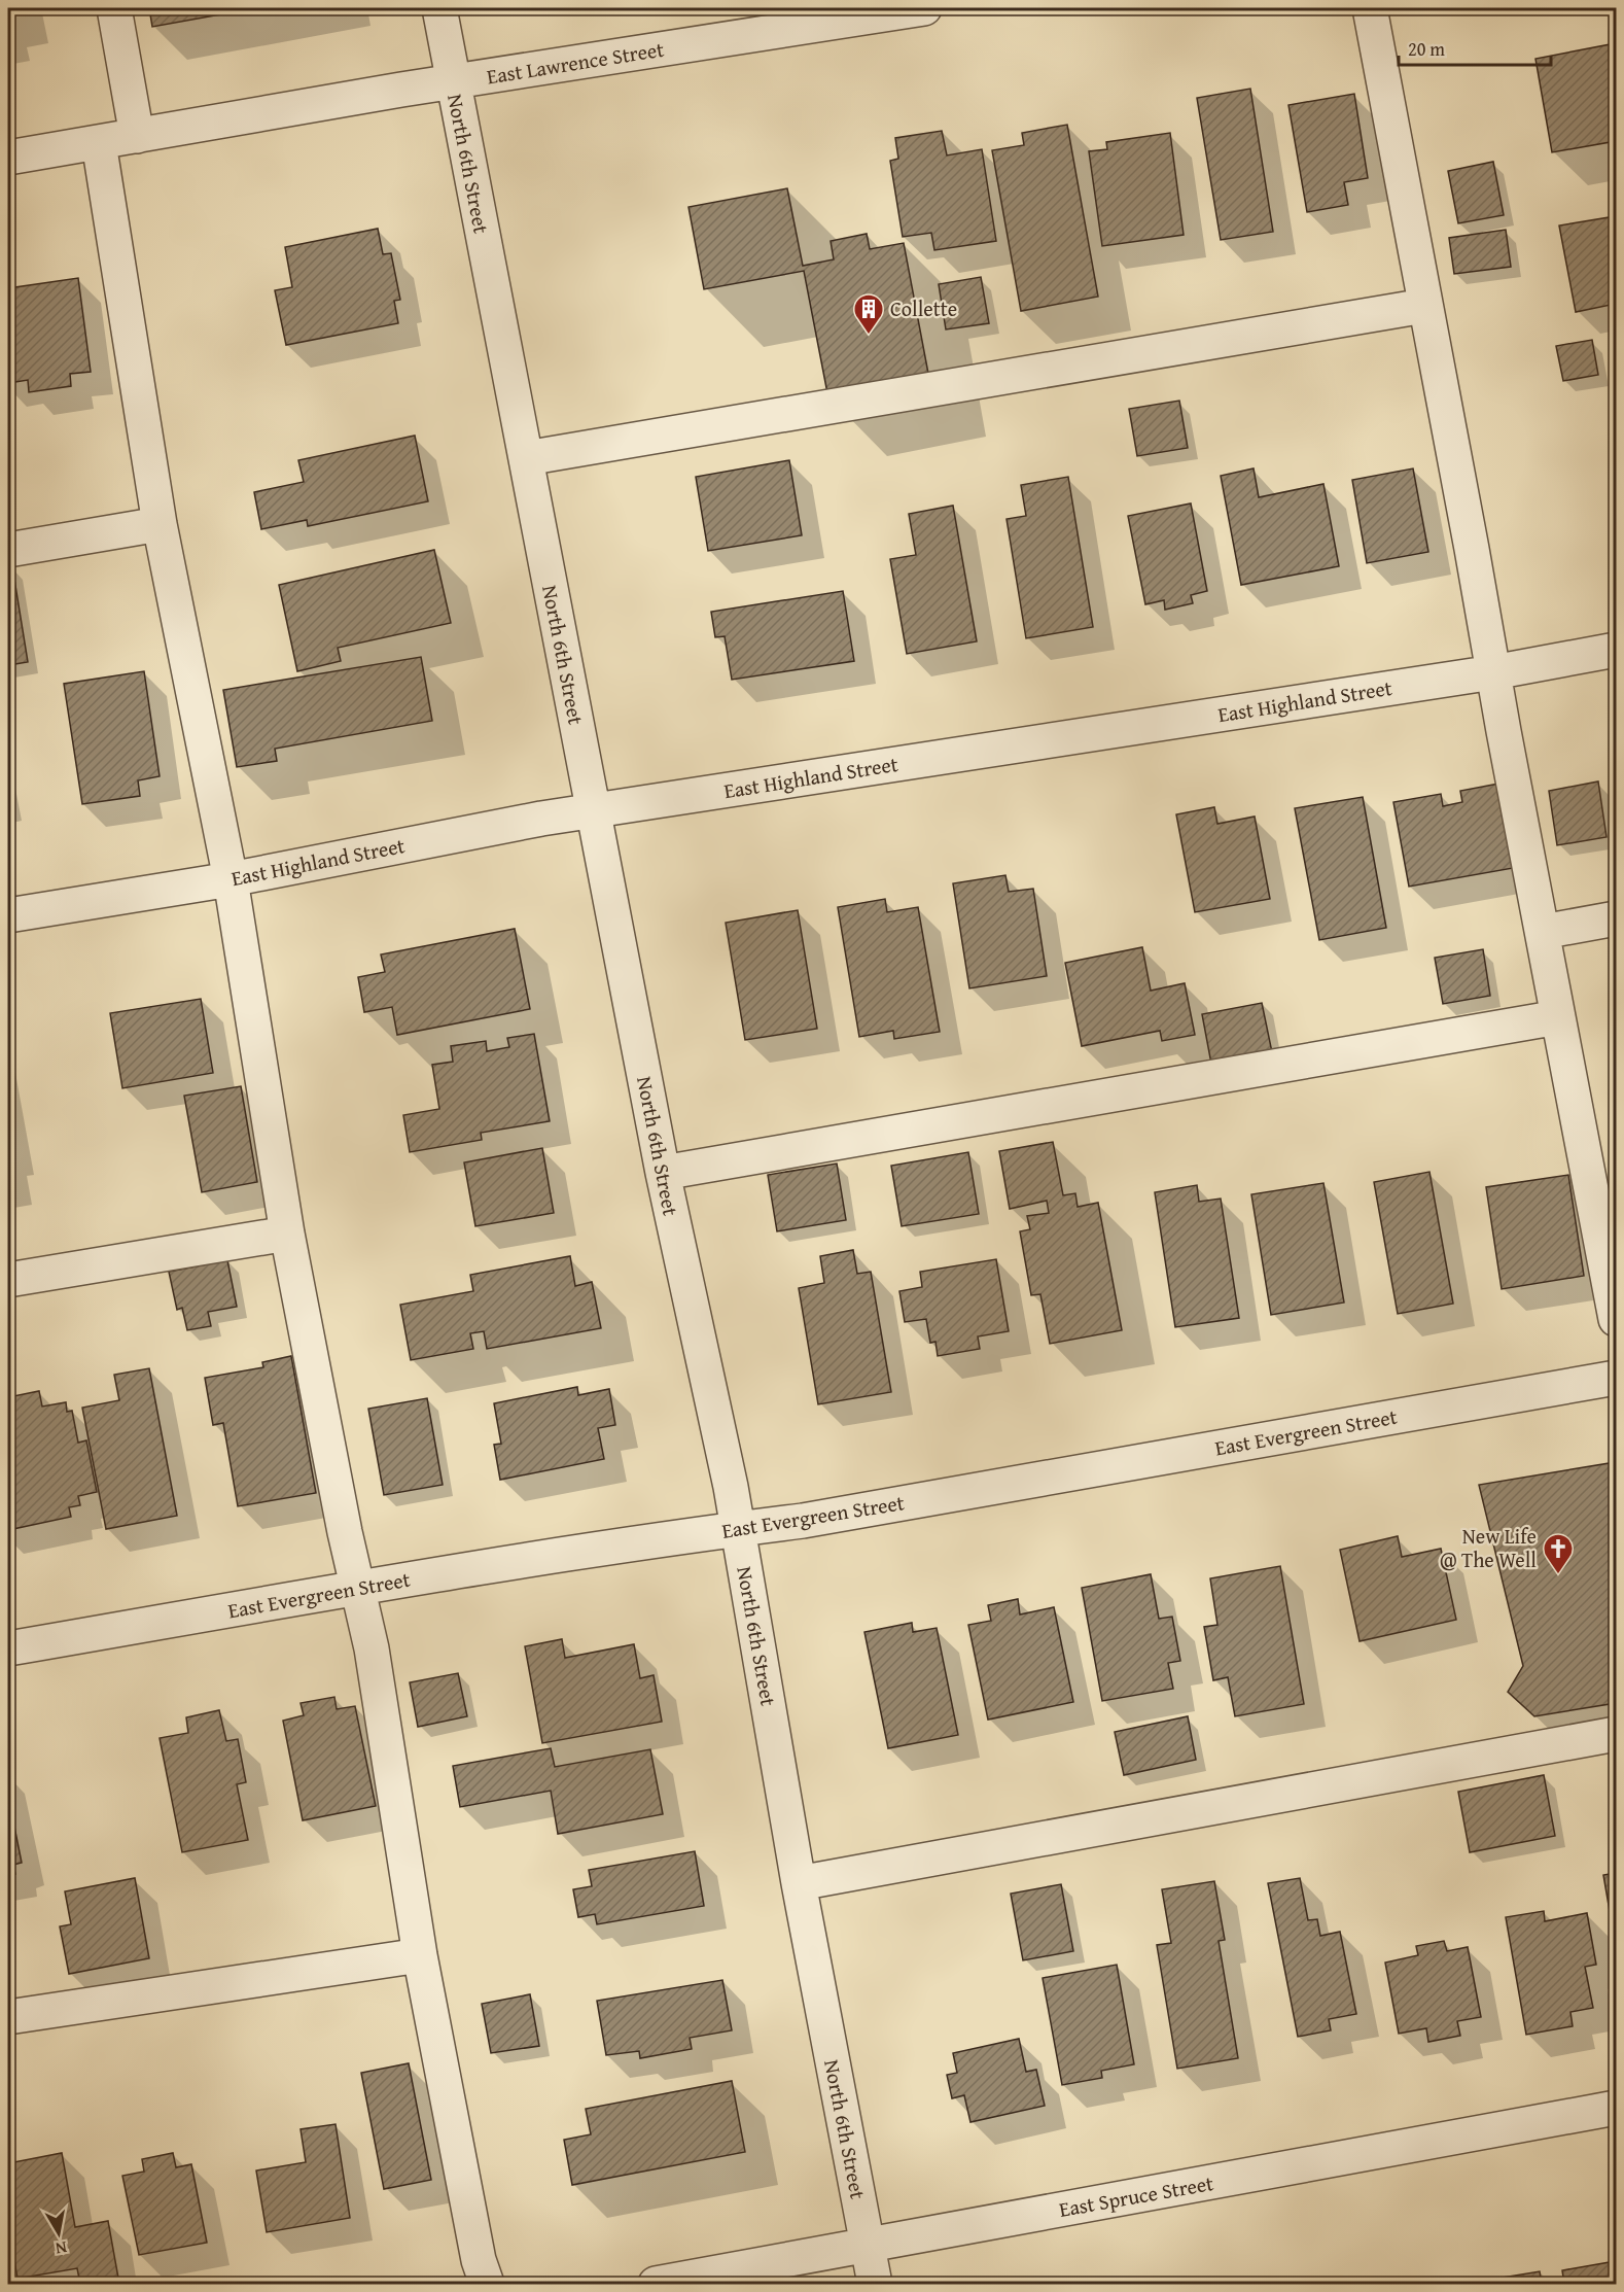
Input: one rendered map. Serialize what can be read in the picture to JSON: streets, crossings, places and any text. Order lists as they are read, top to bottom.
{
  "streets": {
    "street": [
      "East Lawrence Street",
      "North 6th Street",
      "East Highland Street",
      "East Evergreen Street",
      "East Spruce Street"
    ]
  },
  "crossings": [
    ["East Lawrence Street", "North 6th Street"],
    ["North 6th Street", "East Highland Street"],
    ["North 6th Street", "East Evergreen Street"],
    ["North 6th Street", "East Spruce Street"]
  ],
  "places": {
    "building": ["Collette"],
    "church": ["New Life @ The Well"]
  },
  "scale_bar": "20 m",
  "north": "bottom"
}
